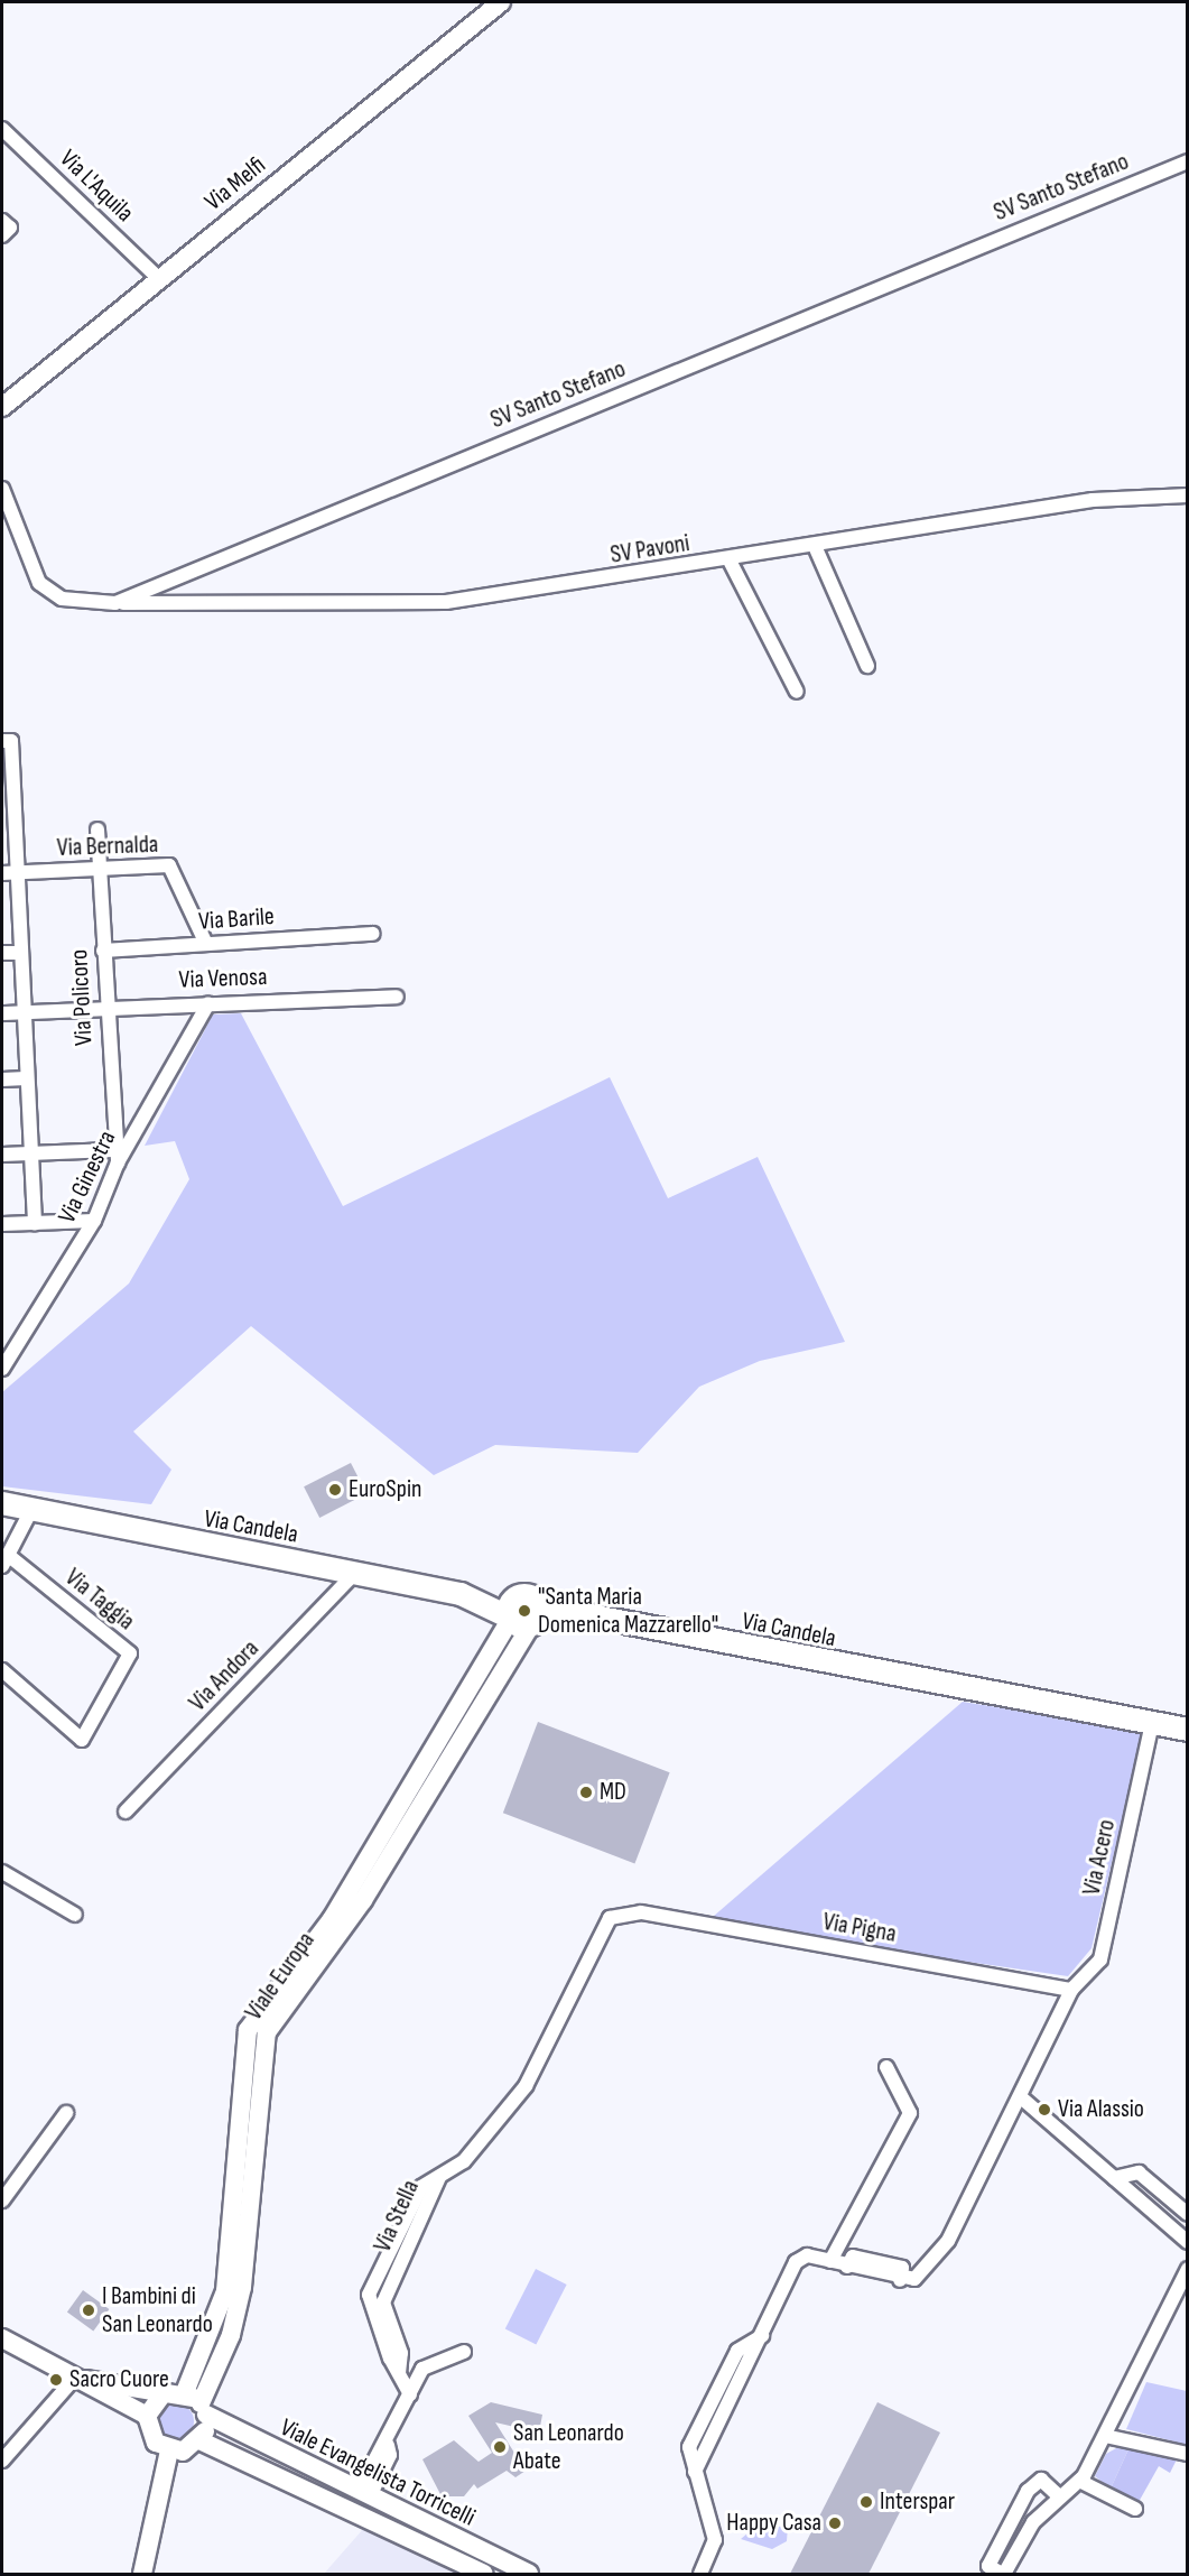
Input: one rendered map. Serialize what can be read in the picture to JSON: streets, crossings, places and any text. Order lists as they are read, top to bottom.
{
  "streets": {
    "main road": ["Via Candela"],
    "street": [
      "Via Melfi",
      "Via L'Aquila",
      "SV Santo Stefano",
      "SV Pavoni",
      "Via Bernalda",
      "Via Barile",
      "Via Venosa",
      "Via Policoro",
      "Via Ginestra",
      "Via Taggia",
      "Via Andora",
      "Via Acero",
      "Via Pigna",
      "Viale Europa",
      "Via Stella",
      "Viale Evangelista Torricelli"
    ]
  },
  "crossings": [
    ["Via Melfi", "Via L'Aquila"],
    ["SV Santo Stefano", "SV Pavoni"],
    ["Via Bernalda", "Via Barile"],
    ["Via Bernalda", "Via Policoro"],
    ["Via Barile", "Via Policoro"],
    ["Via Venosa", "Via Policoro"],
    ["Via Venosa", "Via Ginestra"],
    ["Via Policoro", "Via Ginestra"],
    ["Via Candela", "Via Taggia"],
    ["Via Candela", "Via Andora"],
    ["Via Candela", "Via Acero"],
    ["Via Candela", "Viale Europa"],
    ["Via Acero", "Via Pigna"],
    ["Via Pigna", "Via Stella"],
    ["Viale Europa", "Viale Evangelista Torricelli"]
  ],
  "places": [
    "EuroSpin",
    "\"Santa Maria Domenica Mazzarello\"",
    "MD",
    "Via Alassio",
    "I Bambini di San Leonardo",
    "Sacro Cuore",
    "San Leonardo Abate",
    "Interspar",
    "Happy Casa"
  ]
}
